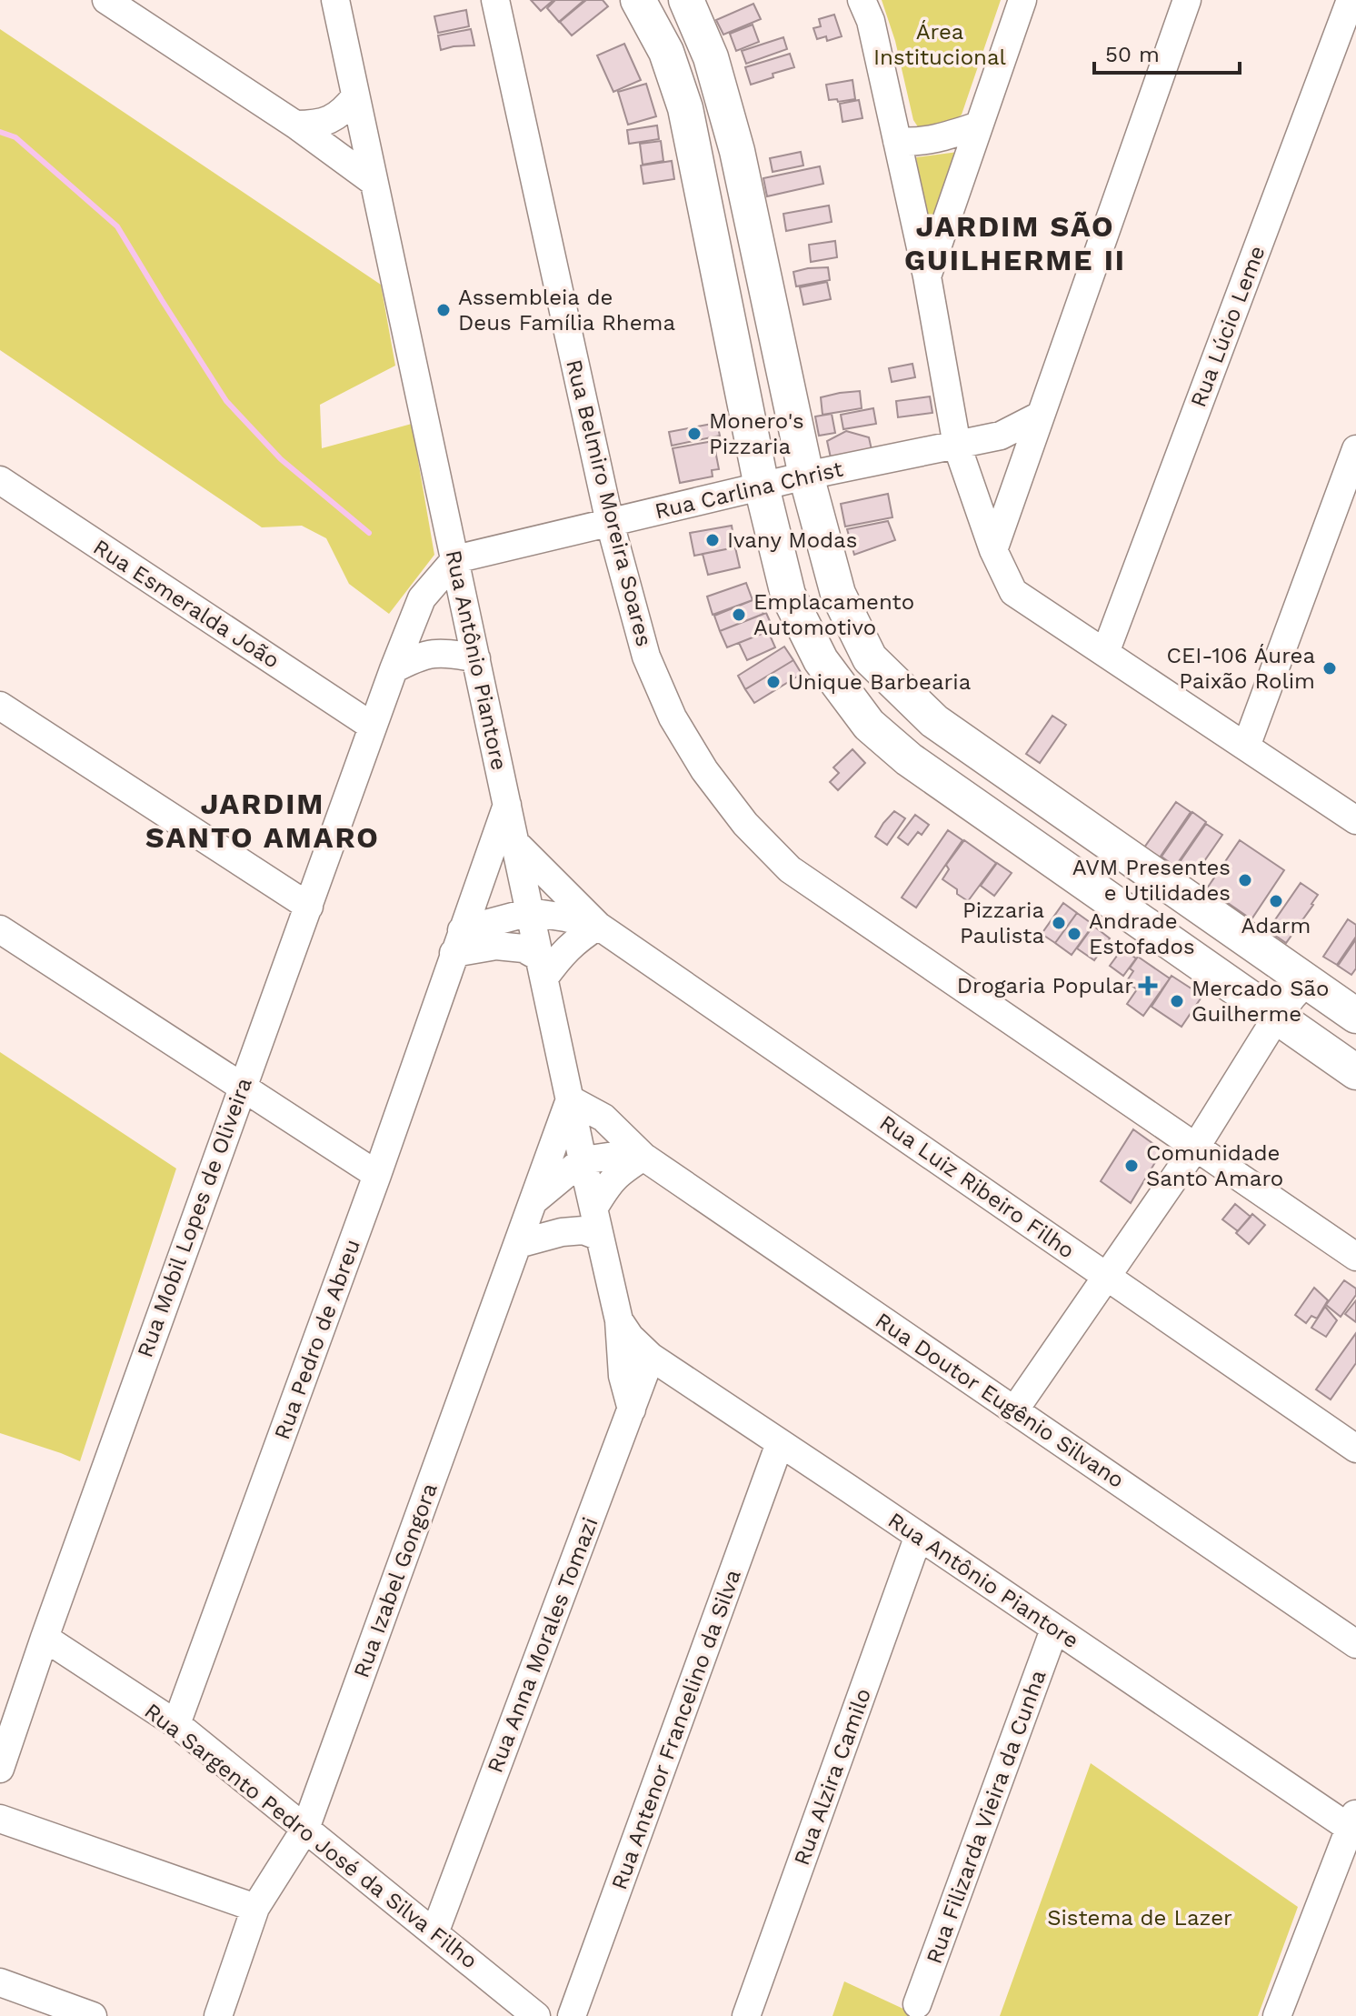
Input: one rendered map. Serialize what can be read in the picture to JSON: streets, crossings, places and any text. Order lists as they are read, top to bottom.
{
  "streets": {
    "street": [
      "Rua Lúcio Leme",
      "Rua Carlina Christ",
      "Rua Belmiro Moreira Soares",
      "Rua Esmeralda João",
      "Rua Antônio Piantore",
      "Rua Luiz Ribeiro Filho",
      "Rua Mobil Lopes de Oliveira",
      "Rua Pedro de Abreu",
      "Rua Doutor Eugênio Silvano",
      "Rua Izabel Gongora",
      "Rua Anna Morales Tomazi",
      "Rua Antenor Francelino da Silva",
      "Rua Alzira Camilo",
      "Rua Filizarda Vieira da Cunha",
      "Rua Sargento Pedro José da Silva Filho"
    ]
  },
  "crossings": [
    ["Rua Carlina Christ", "Rua Belmiro Moreira Soares"],
    ["Rua Carlina Christ", "Rua Antônio Piantore"],
    ["Rua Carlina Christ", "Rua Mobil Lopes de Oliveira"],
    ["Rua Esmeralda João", "Rua Mobil Lopes de Oliveira"],
    ["Rua Antônio Piantore", "Rua Luiz Ribeiro Filho"],
    ["Rua Antônio Piantore", "Rua Mobil Lopes de Oliveira"],
    ["Rua Antônio Piantore", "Rua Pedro de Abreu"],
    ["Rua Antônio Piantore", "Rua Doutor Eugênio Silvano"],
    ["Rua Antônio Piantore", "Rua Izabel Gongora"],
    ["Rua Antônio Piantore", "Rua Anna Morales Tomazi"],
    ["Rua Antônio Piantore", "Rua Antenor Francelino da Silva"],
    ["Rua Antônio Piantore", "Rua Alzira Camilo"],
    ["Rua Antônio Piantore", "Rua Filizarda Vieira da Cunha"],
    ["Rua Mobil Lopes de Oliveira", "Rua Sargento Pedro José da Silva Filho"],
    ["Rua Pedro de Abreu", "Rua Sargento Pedro José da Silva Filho"],
    ["Rua Doutor Eugênio Silvano", "Rua Izabel Gongora"],
    ["Rua Izabel Gongora", "Rua Sargento Pedro José da Silva Filho"],
    ["Rua Anna Morales Tomazi", "Rua Sargento Pedro José da Silva Filho"]
  ],
  "districts": ["JARDIM SÃO GUILHERME II", "JARDIM SANTO AMARO"],
  "parks": ["Área Institucional", "Sistema de Lazer"],
  "places": {
    "other": [
      "Assembleia de Deus Família Rhema",
      "Monero's Pizzaria",
      "Ivany Modas",
      "Emplacamento Automotivo",
      "CEI-106 Áurea Paixão Rolim",
      "Unique Barbearia",
      "AVM Presentes e Utilidades",
      "Adarm",
      "Pizzaria Paulista",
      "Andrade Estofados",
      "Mercado São Guilherme",
      "Comunidade Santo Amaro"
    ],
    "health": ["Drogaria Popular"]
  },
  "scale_bar": "50 m"
}
